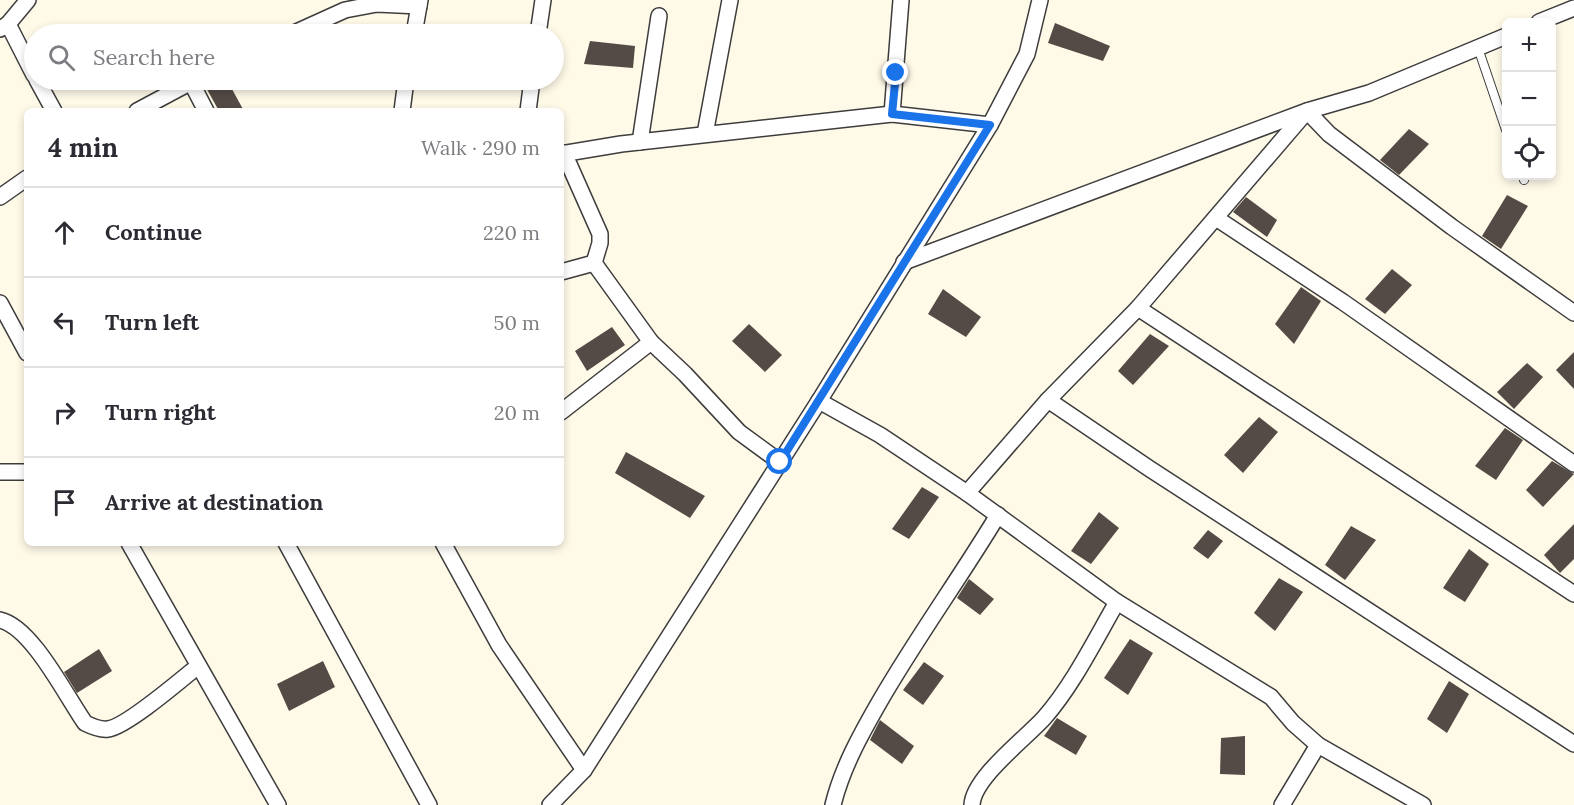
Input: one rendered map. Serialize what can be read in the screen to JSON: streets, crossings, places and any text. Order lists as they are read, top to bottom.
{
  "page": {
    "map_buttons": ["+", "−"],
    "search": "Search here",
    "heading": ["4 min", "Walk · 290 m"],
    "list": [
      ["Continue", "220 m"],
      ["Turn left", "50 m"],
      ["Turn right", "20 m"],
      "Arrive at destination"
    ]
  }
}
